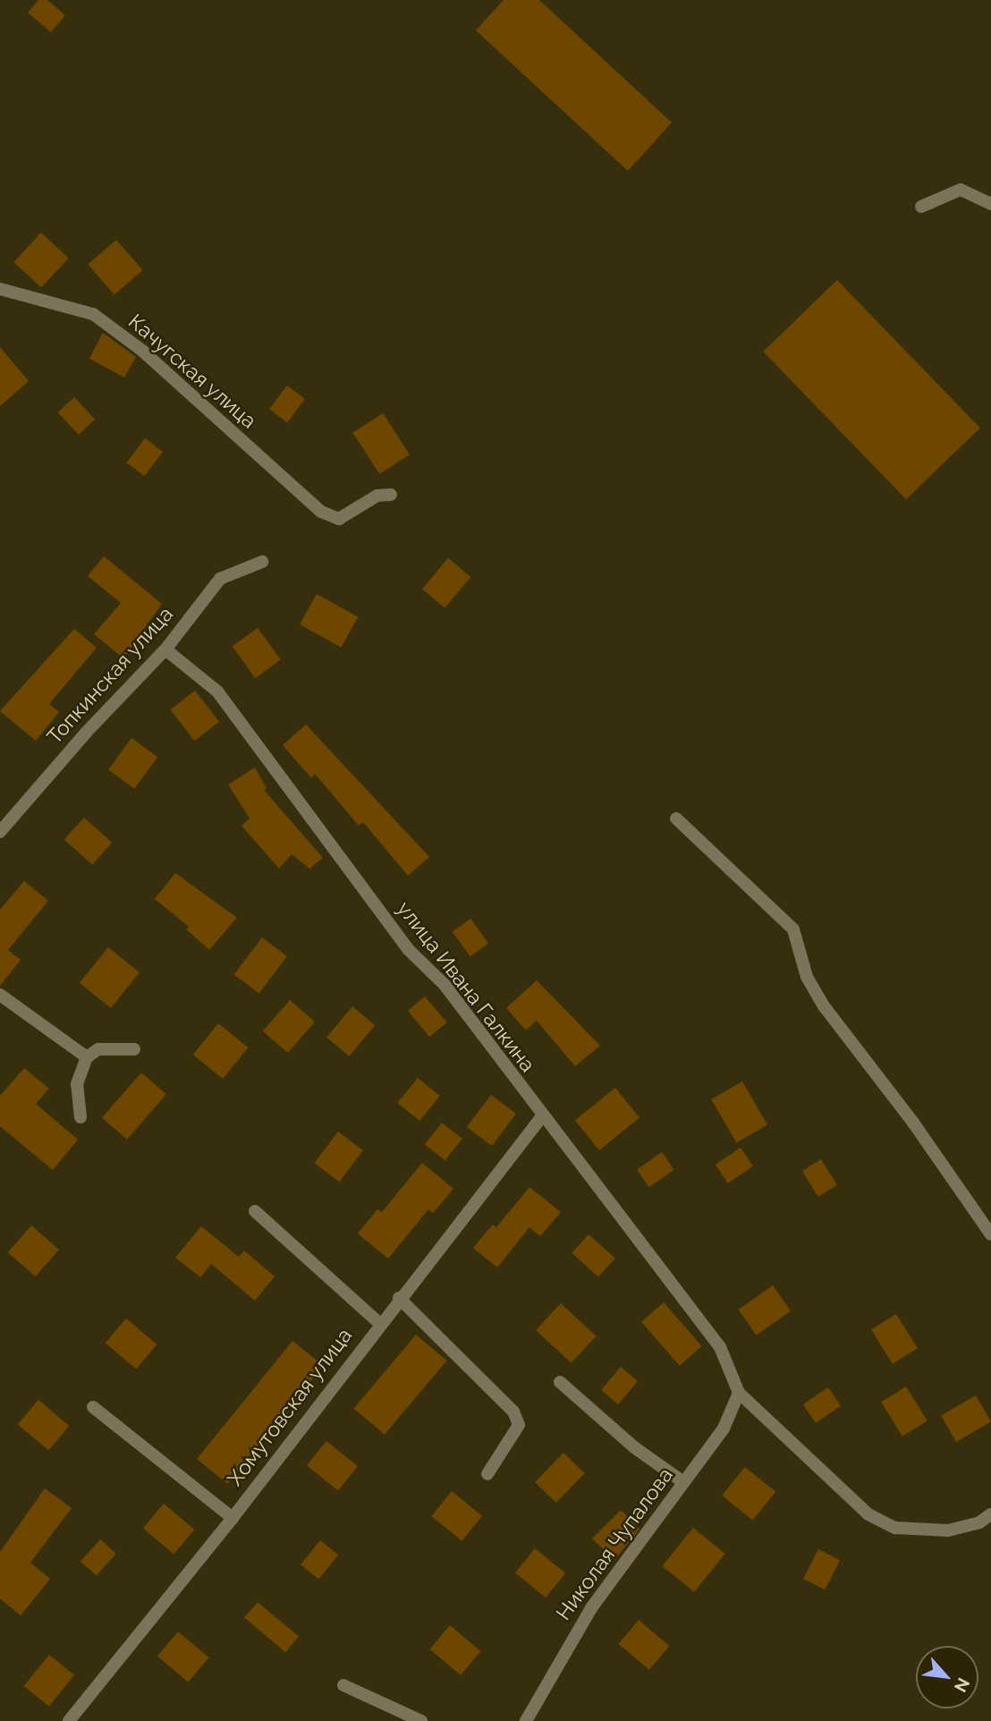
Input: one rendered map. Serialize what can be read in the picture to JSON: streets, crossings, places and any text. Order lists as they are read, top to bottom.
{
  "streets": {
    "street": [
      "Качугская улица",
      "Топкинская улица",
      "улица Ивана Галкина",
      "Хомутовская улица",
      "Николая Чупалова"
    ]
  },
  "crossings": [
    ["Топкинская улица", "улица Ивана Галкина"],
    ["улица Ивана Галкина", "Хомутовская улица"],
    ["улица Ивана Галкина", "Николая Чупалова"]
  ],
  "north": "bottom right"
}
